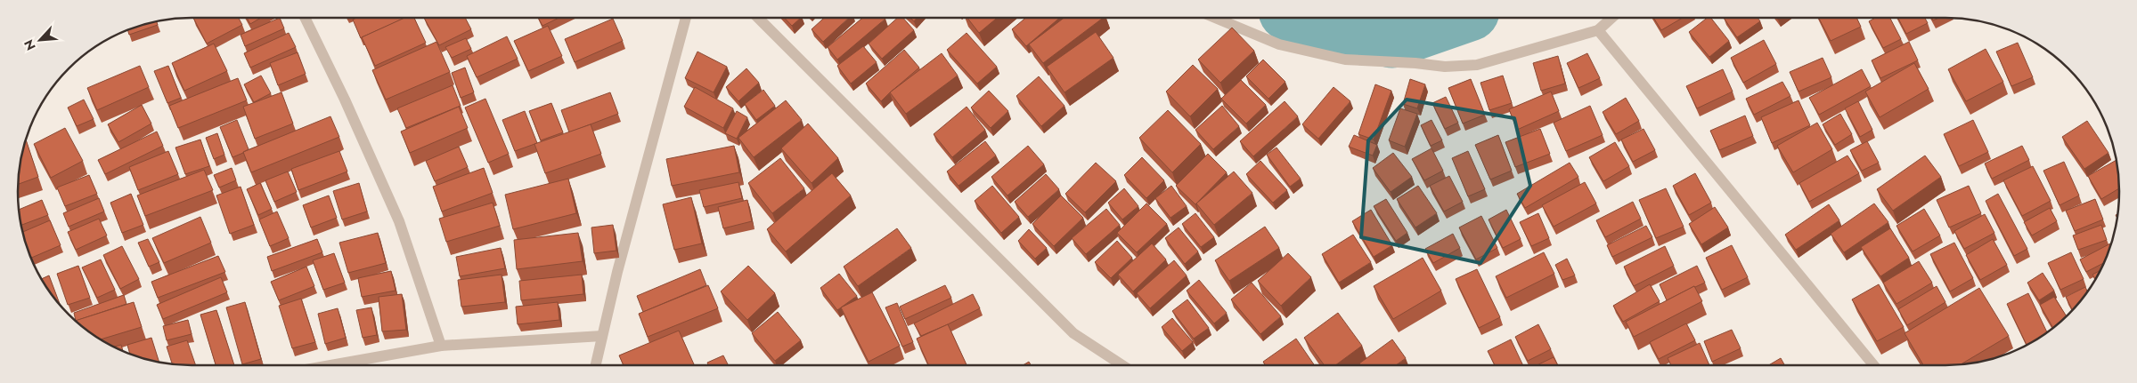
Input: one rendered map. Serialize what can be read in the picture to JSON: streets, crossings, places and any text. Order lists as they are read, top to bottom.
{
  "north": "bottom left"
}
